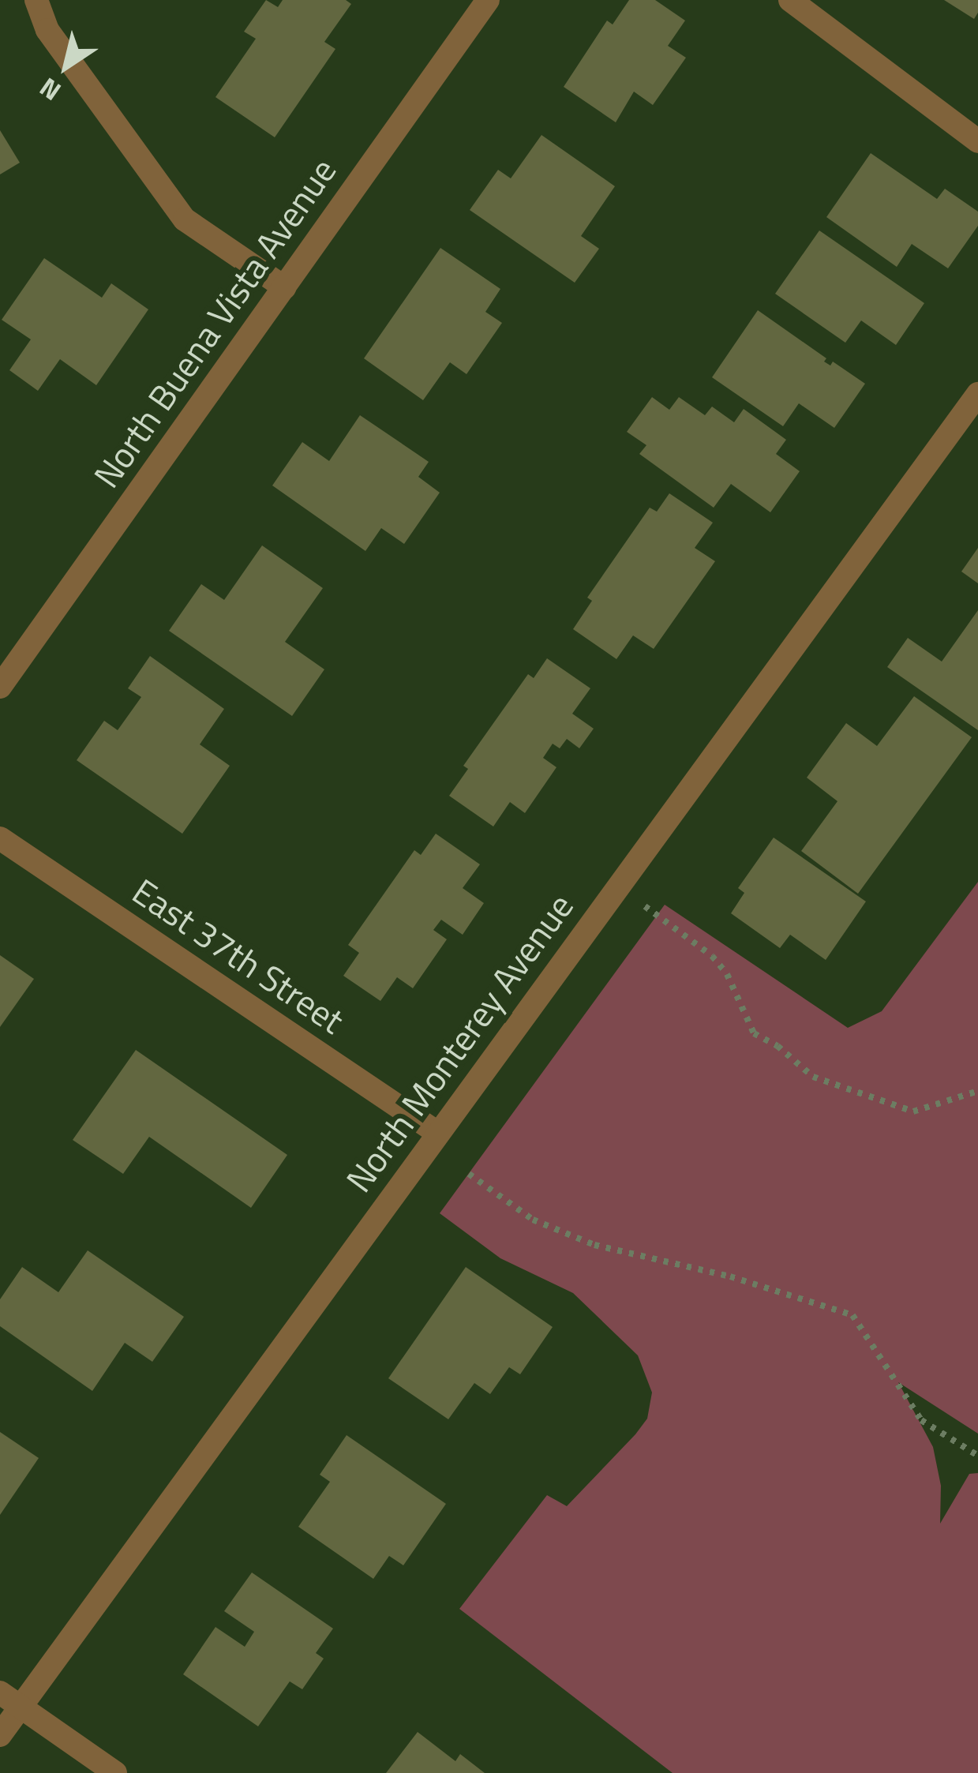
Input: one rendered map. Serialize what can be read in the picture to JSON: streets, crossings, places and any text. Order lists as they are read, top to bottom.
{
  "streets": {
    "street": ["North Buena Vista Avenue", "East 37th Street", "North Monterey Avenue"]
  },
  "crossings": [
    ["East 37th Street", "North Monterey Avenue"]
  ],
  "north": "bottom left"
}
